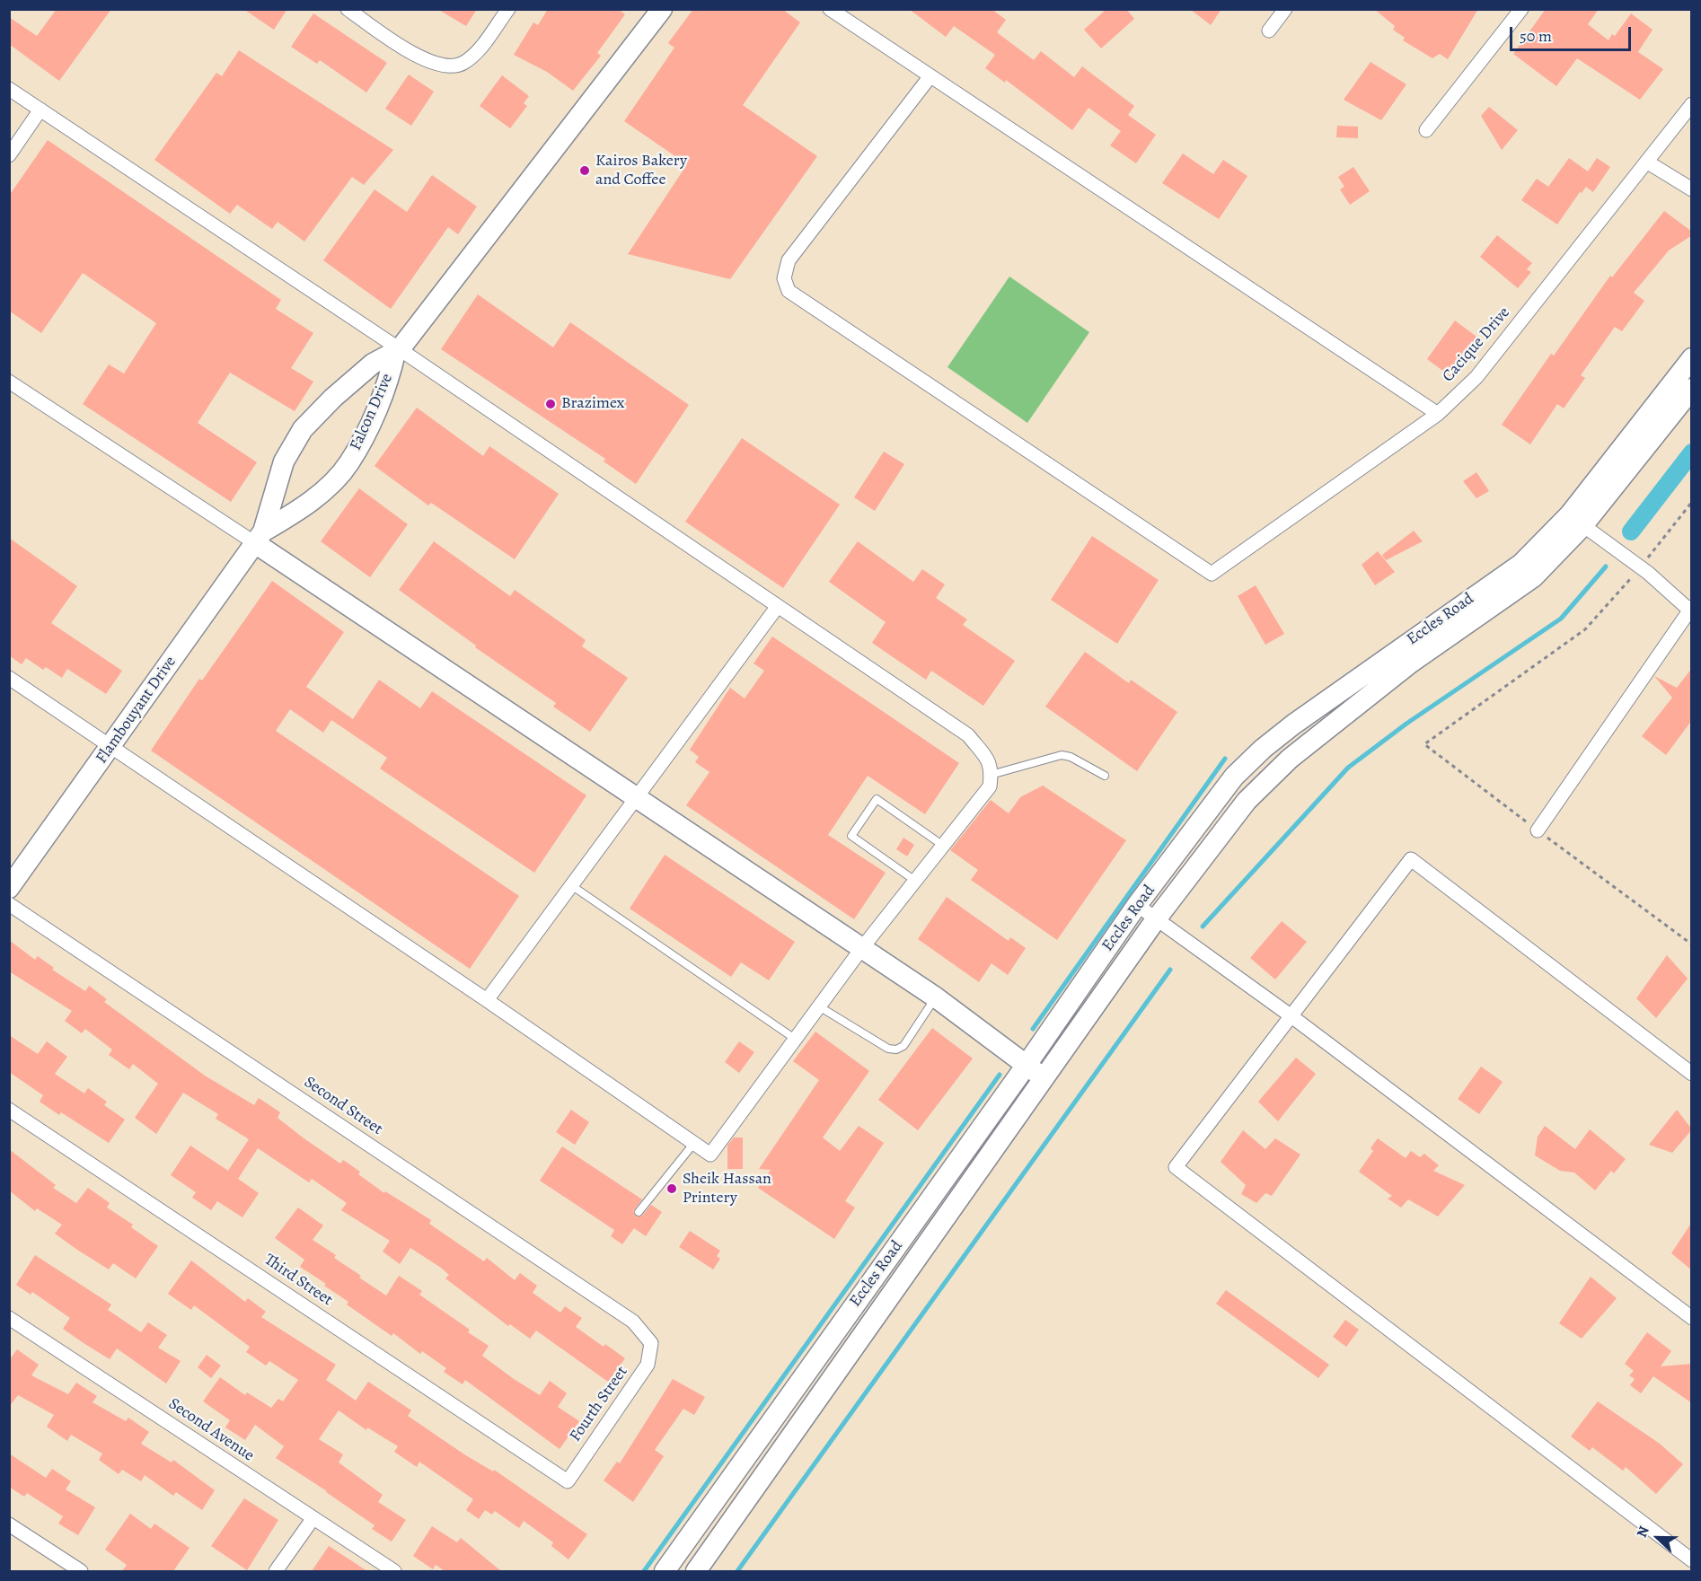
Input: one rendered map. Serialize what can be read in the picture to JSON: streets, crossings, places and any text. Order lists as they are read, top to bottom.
{
  "streets": {
    "street": [
      "Cacique Drive",
      "Falcon Drive",
      "Eccles Road",
      "Flambouyant Drive",
      "Second Street",
      "Third Street",
      "Fourth Street",
      "Second Avenue"
    ]
  },
  "crossings": [
    ["Falcon Drive", "Flambouyant Drive"],
    ["Second Street", "Fourth Street"],
    ["Third Street", "Fourth Street"]
  ],
  "places": ["Kairos Bakery and Coffee", "Brazimex", "Sheik Hassan Printery"],
  "scale_bar": "50 m",
  "north": "left"
}
